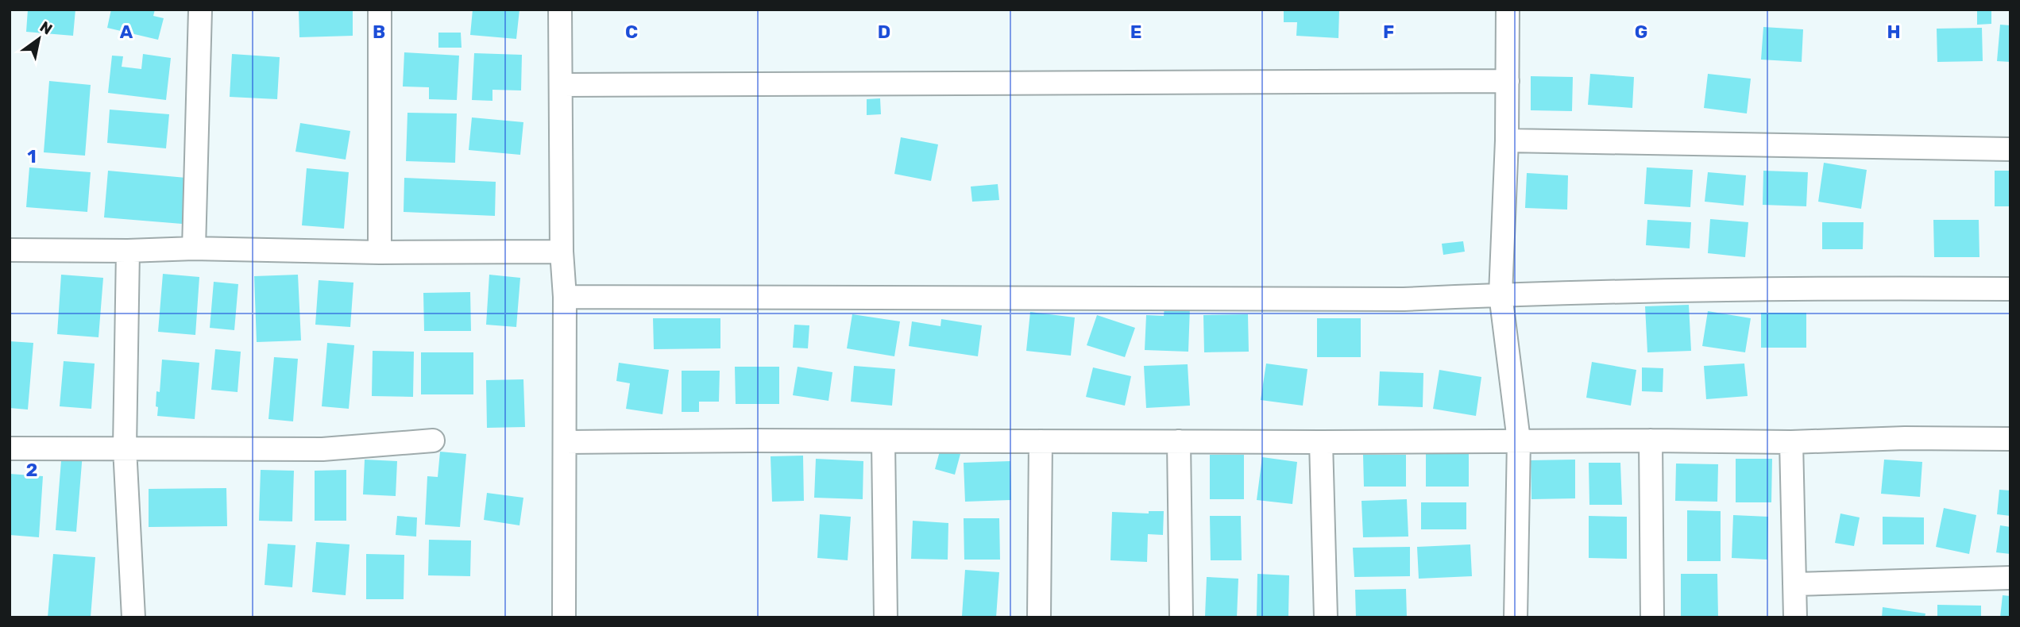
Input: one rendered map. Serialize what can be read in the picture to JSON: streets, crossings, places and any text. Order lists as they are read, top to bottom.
{
  "north": "top right",
  "grid": {
    "columns": [
      "A",
      "B",
      "C",
      "D",
      "E",
      "F",
      "G",
      "H"
    ],
    "rows": ["1", "2"]
  }
}
